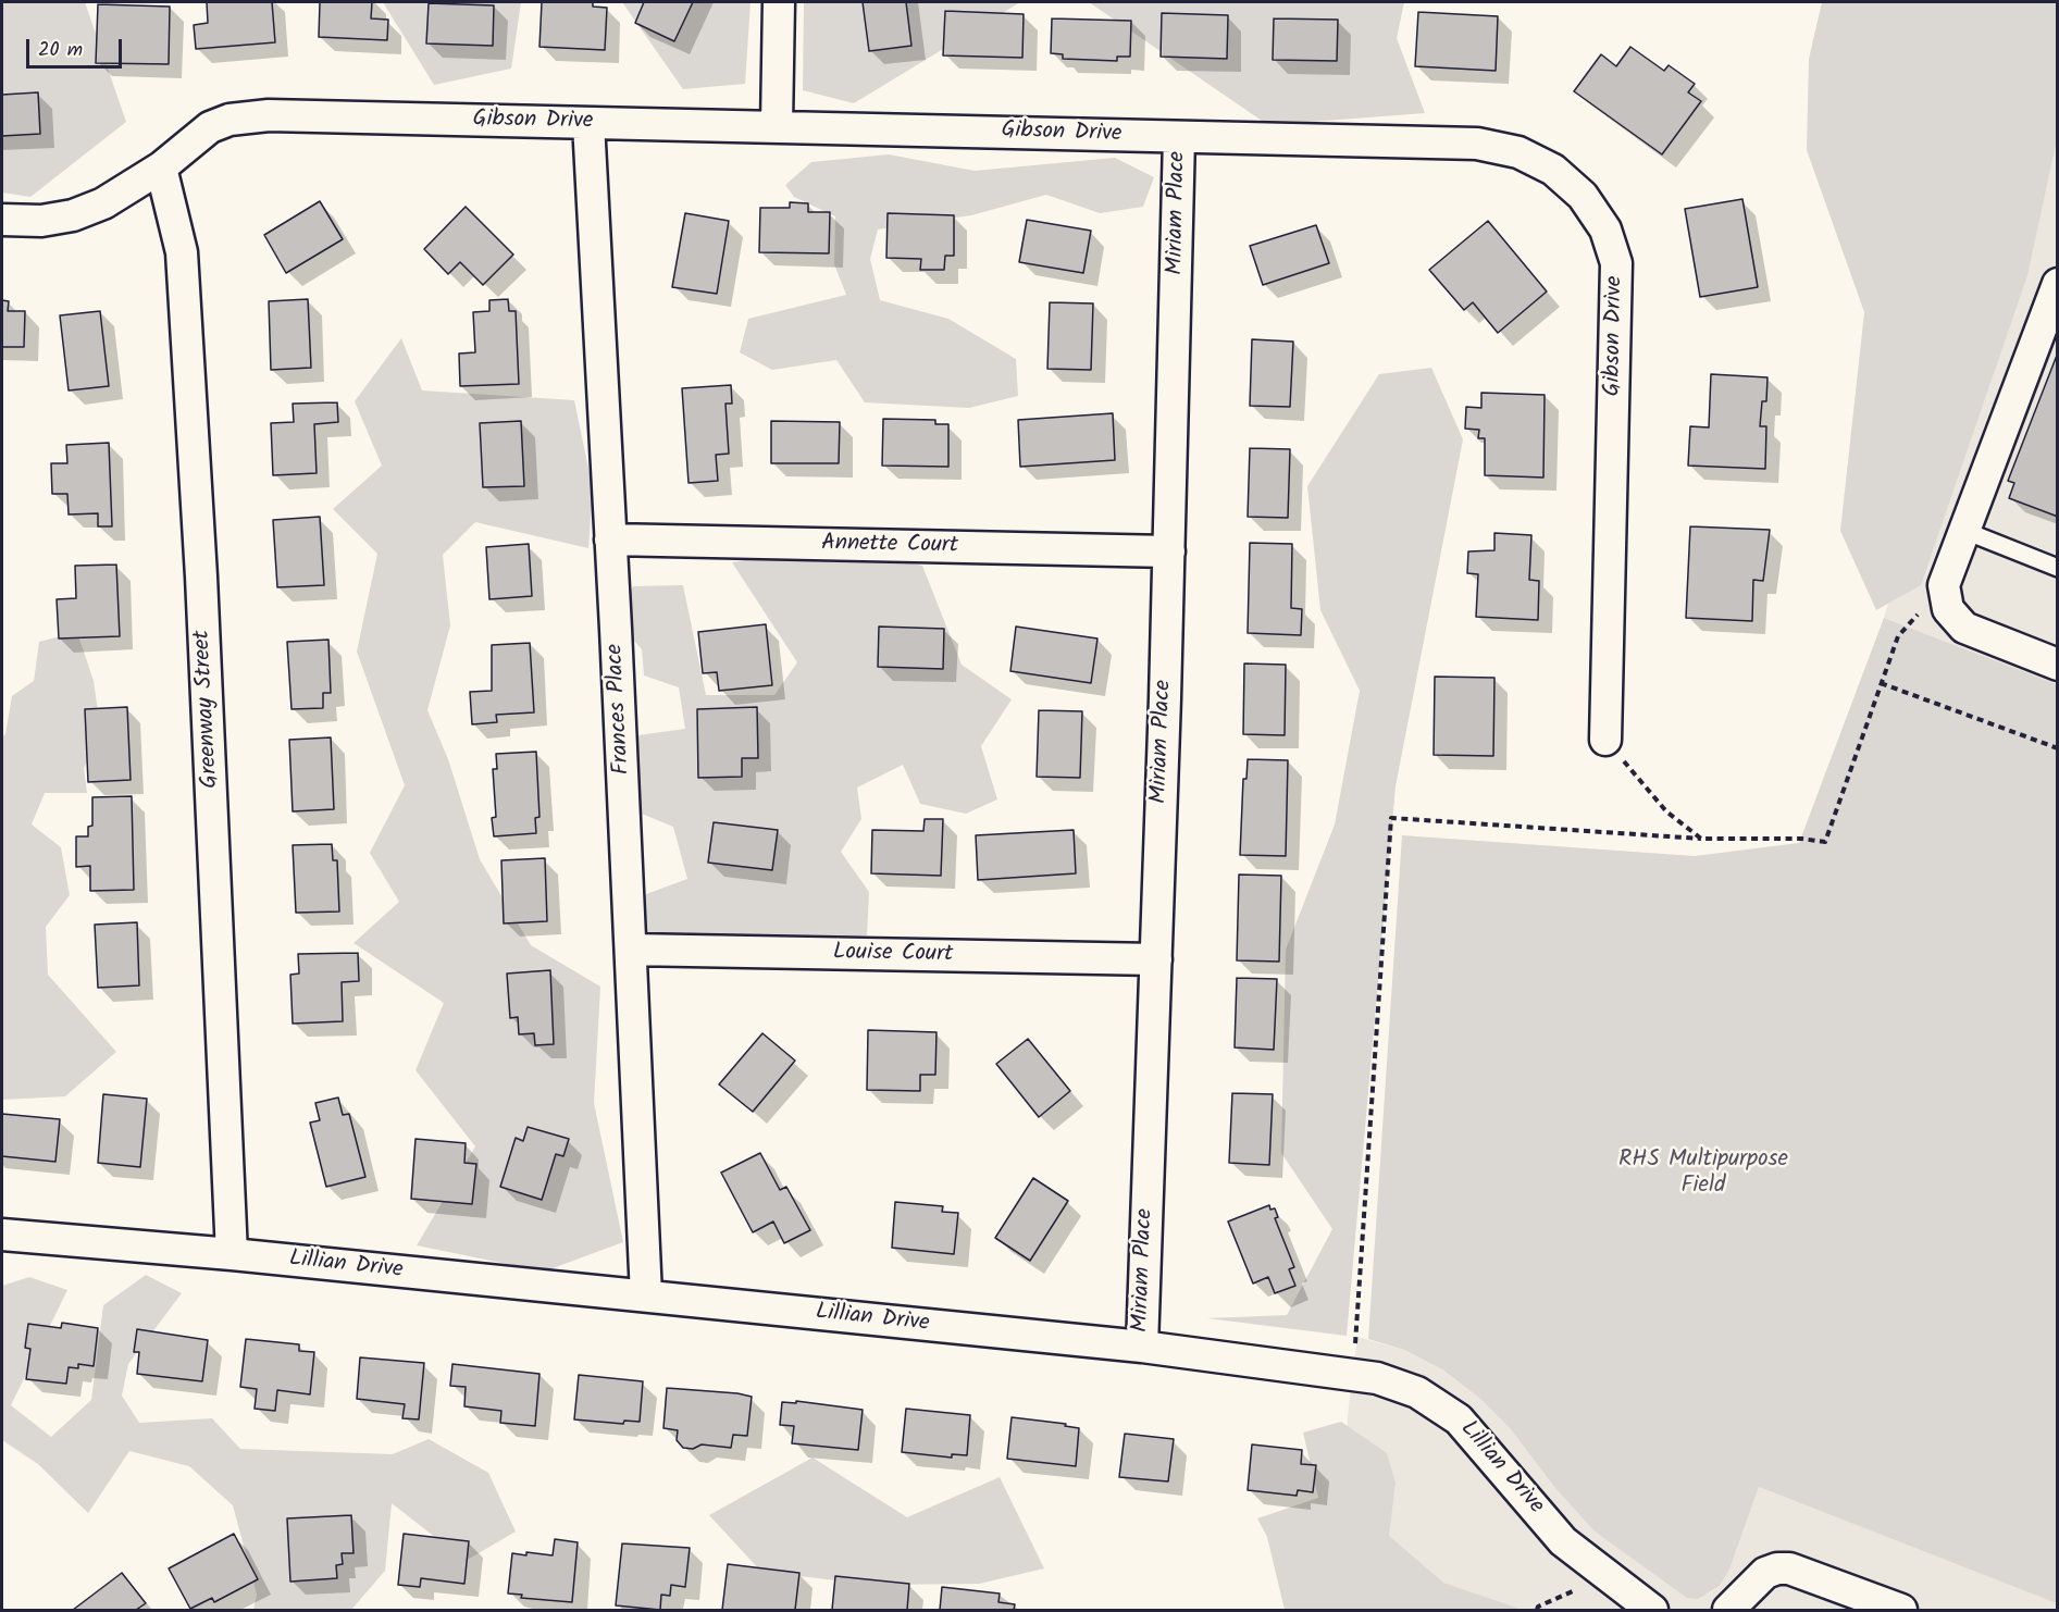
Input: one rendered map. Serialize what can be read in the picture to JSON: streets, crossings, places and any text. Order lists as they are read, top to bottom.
{
  "streets": {
    "street": [
      "Gibson Drive",
      "Miriam Place",
      "Annette Court",
      "Greenway Street",
      "Frances Place",
      "Louise Court",
      "Lillian Drive"
    ]
  },
  "crossings": [
    ["Gibson Drive", "Miriam Place"],
    ["Gibson Drive", "Greenway Street"],
    ["Gibson Drive", "Frances Place"],
    ["Miriam Place", "Annette Court"],
    ["Miriam Place", "Louise Court"],
    ["Miriam Place", "Lillian Drive"],
    ["Annette Court", "Frances Place"],
    ["Greenway Street", "Lillian Drive"],
    ["Frances Place", "Louise Court"],
    ["Frances Place", "Lillian Drive"]
  ],
  "parks": ["RHS Multipurpose Field"],
  "scale_bar": "20 m"
}
